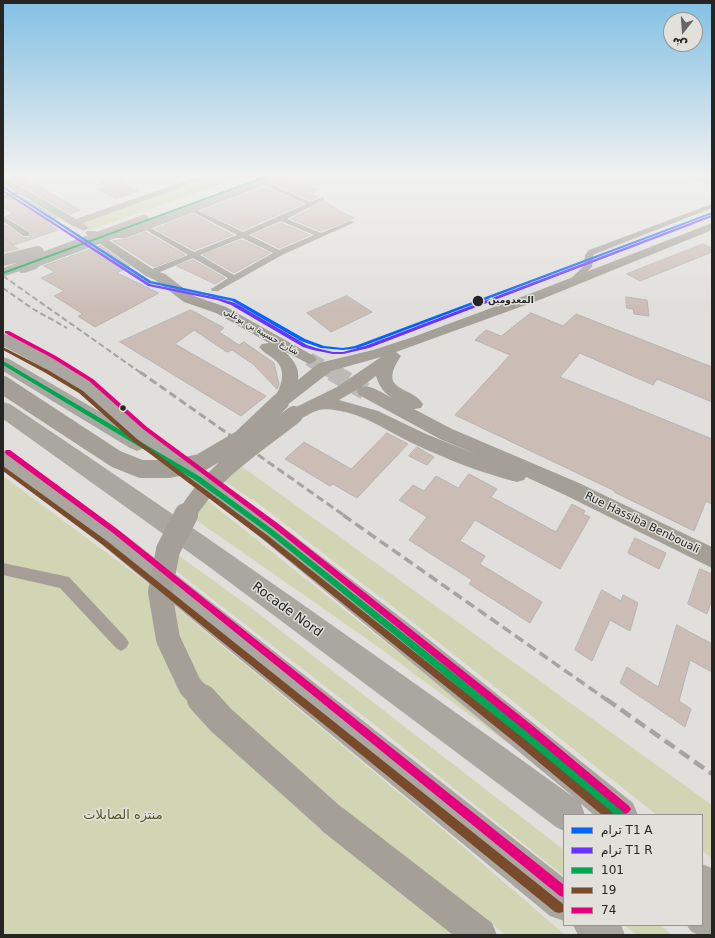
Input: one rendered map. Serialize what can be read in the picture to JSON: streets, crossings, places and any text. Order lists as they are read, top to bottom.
{
  "streets": {
    "highway": ["Rocade Nord"],
    "main road": ["شارع حسيبة بن بوعلي", "Rue Hassiba Benbouali"]
  },
  "parks": ["منتزه الصابلات"],
  "places": ["المعدومين"],
  "lines": ["transit line 101", "transit line 74", "transit line 19"],
  "legend": [
    "ترام T1 A",
    "ترام T1 R",
    "101",
    "19",
    "74"
  ],
  "north": "bottom"
}
